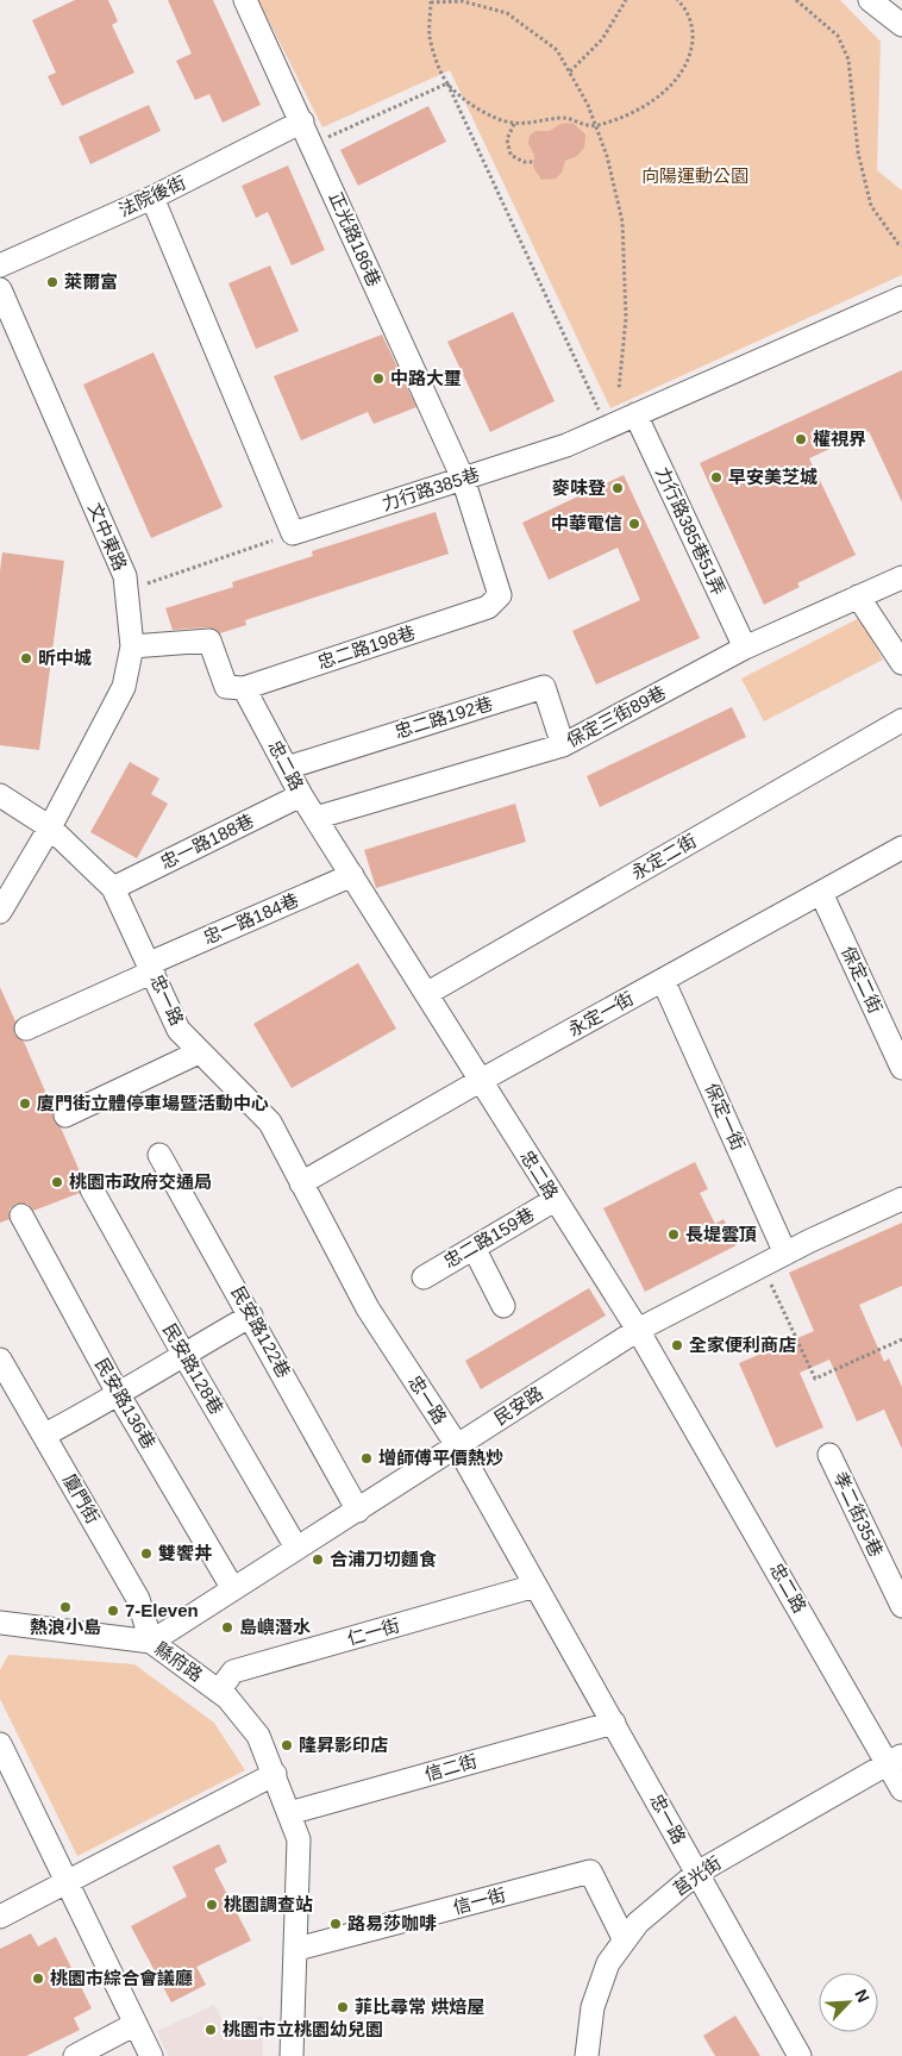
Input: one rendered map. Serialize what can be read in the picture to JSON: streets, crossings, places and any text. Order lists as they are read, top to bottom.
{
  "streets": {
    "street": [
      "法院後街",
      "正光路186巷",
      "力行路385巷",
      "力行路385巷51弄",
      "文中東路",
      "忠二路198巷",
      "保定三街89巷",
      "忠二路192巷",
      "忠二路",
      "忠一路188巷",
      "永定二街",
      "忠一路184巷",
      "保定二街",
      "忠一路",
      "永定一街",
      "保定一街",
      "忠二路159巷",
      "民安路122巷",
      "民安路128巷",
      "民安路136巷",
      "民安路",
      "廈門街",
      "孝二街35巷",
      "仁一街",
      "縣府路",
      "信二街",
      "莒光街",
      "信一街"
    ]
  },
  "crossings": [
    ["法院後街", "正光路186巷"],
    ["正光路186巷", "力行路385巷"],
    ["正光路186巷", "忠二路198巷"],
    ["力行路385巷", "力行路385巷51弄"],
    ["力行路385巷51弄", "保定三街89巷"],
    ["文中東路", "忠一路"],
    ["忠二路198巷", "忠二路"],
    ["保定三街89巷", "忠二路192巷"],
    ["保定三街89巷", "忠二路"],
    ["忠二路192巷", "忠二路"],
    ["忠二路", "忠一路188巷"],
    ["忠二路", "永定二街"],
    ["忠二路", "忠一路184巷"],
    ["忠二路", "永定一街"],
    ["忠二路", "忠二路159巷"],
    ["忠二路", "民安路"],
    ["忠二路", "莒光街"],
    ["忠一路188巷", "忠一路"],
    ["忠一路184巷", "忠一路"],
    ["保定二街", "永定一街"],
    ["忠一路", "永定一街"],
    ["忠一路", "民安路"],
    ["忠一路", "仁一街"],
    ["忠一路", "信二街"],
    ["忠一路", "莒光街"],
    ["永定一街", "保定一街"],
    ["保定一街", "民安路"],
    ["民安路122巷", "民安路"],
    ["民安路128巷", "民安路"],
    ["民安路136巷", "民安路"],
    ["民安路", "廈門街"],
    ["民安路", "縣府路"],
    ["廈門街", "縣府路"],
    ["仁一街", "縣府路"],
    ["縣府路", "信二街"],
    ["縣府路", "信一街"],
    ["莒光街", "信一街"]
  ],
  "parks": ["向陽運動公園"],
  "places": [
    "萊爾富",
    "中路大璽",
    "權視界",
    "早安美芝城",
    "麥味登",
    "中華電信",
    "昕中城",
    "廈門街立體停車場暨活動中心",
    "桃園市政府交通局",
    "長堤雲頂",
    "全家便利商店",
    "增師傅平價熱炒",
    "雙饗丼",
    "合浦刀切麵食",
    "熱浪小島",
    "7-Eleven",
    "島嶼潛水",
    "隆昇影印店",
    "桃園調查站",
    "路易莎咖啡",
    "桃園市綜合會議廳",
    "菲比尋常 烘焙屋",
    "桃園市立桃園幼兒園"
  ],
  "north": "top right"
}
